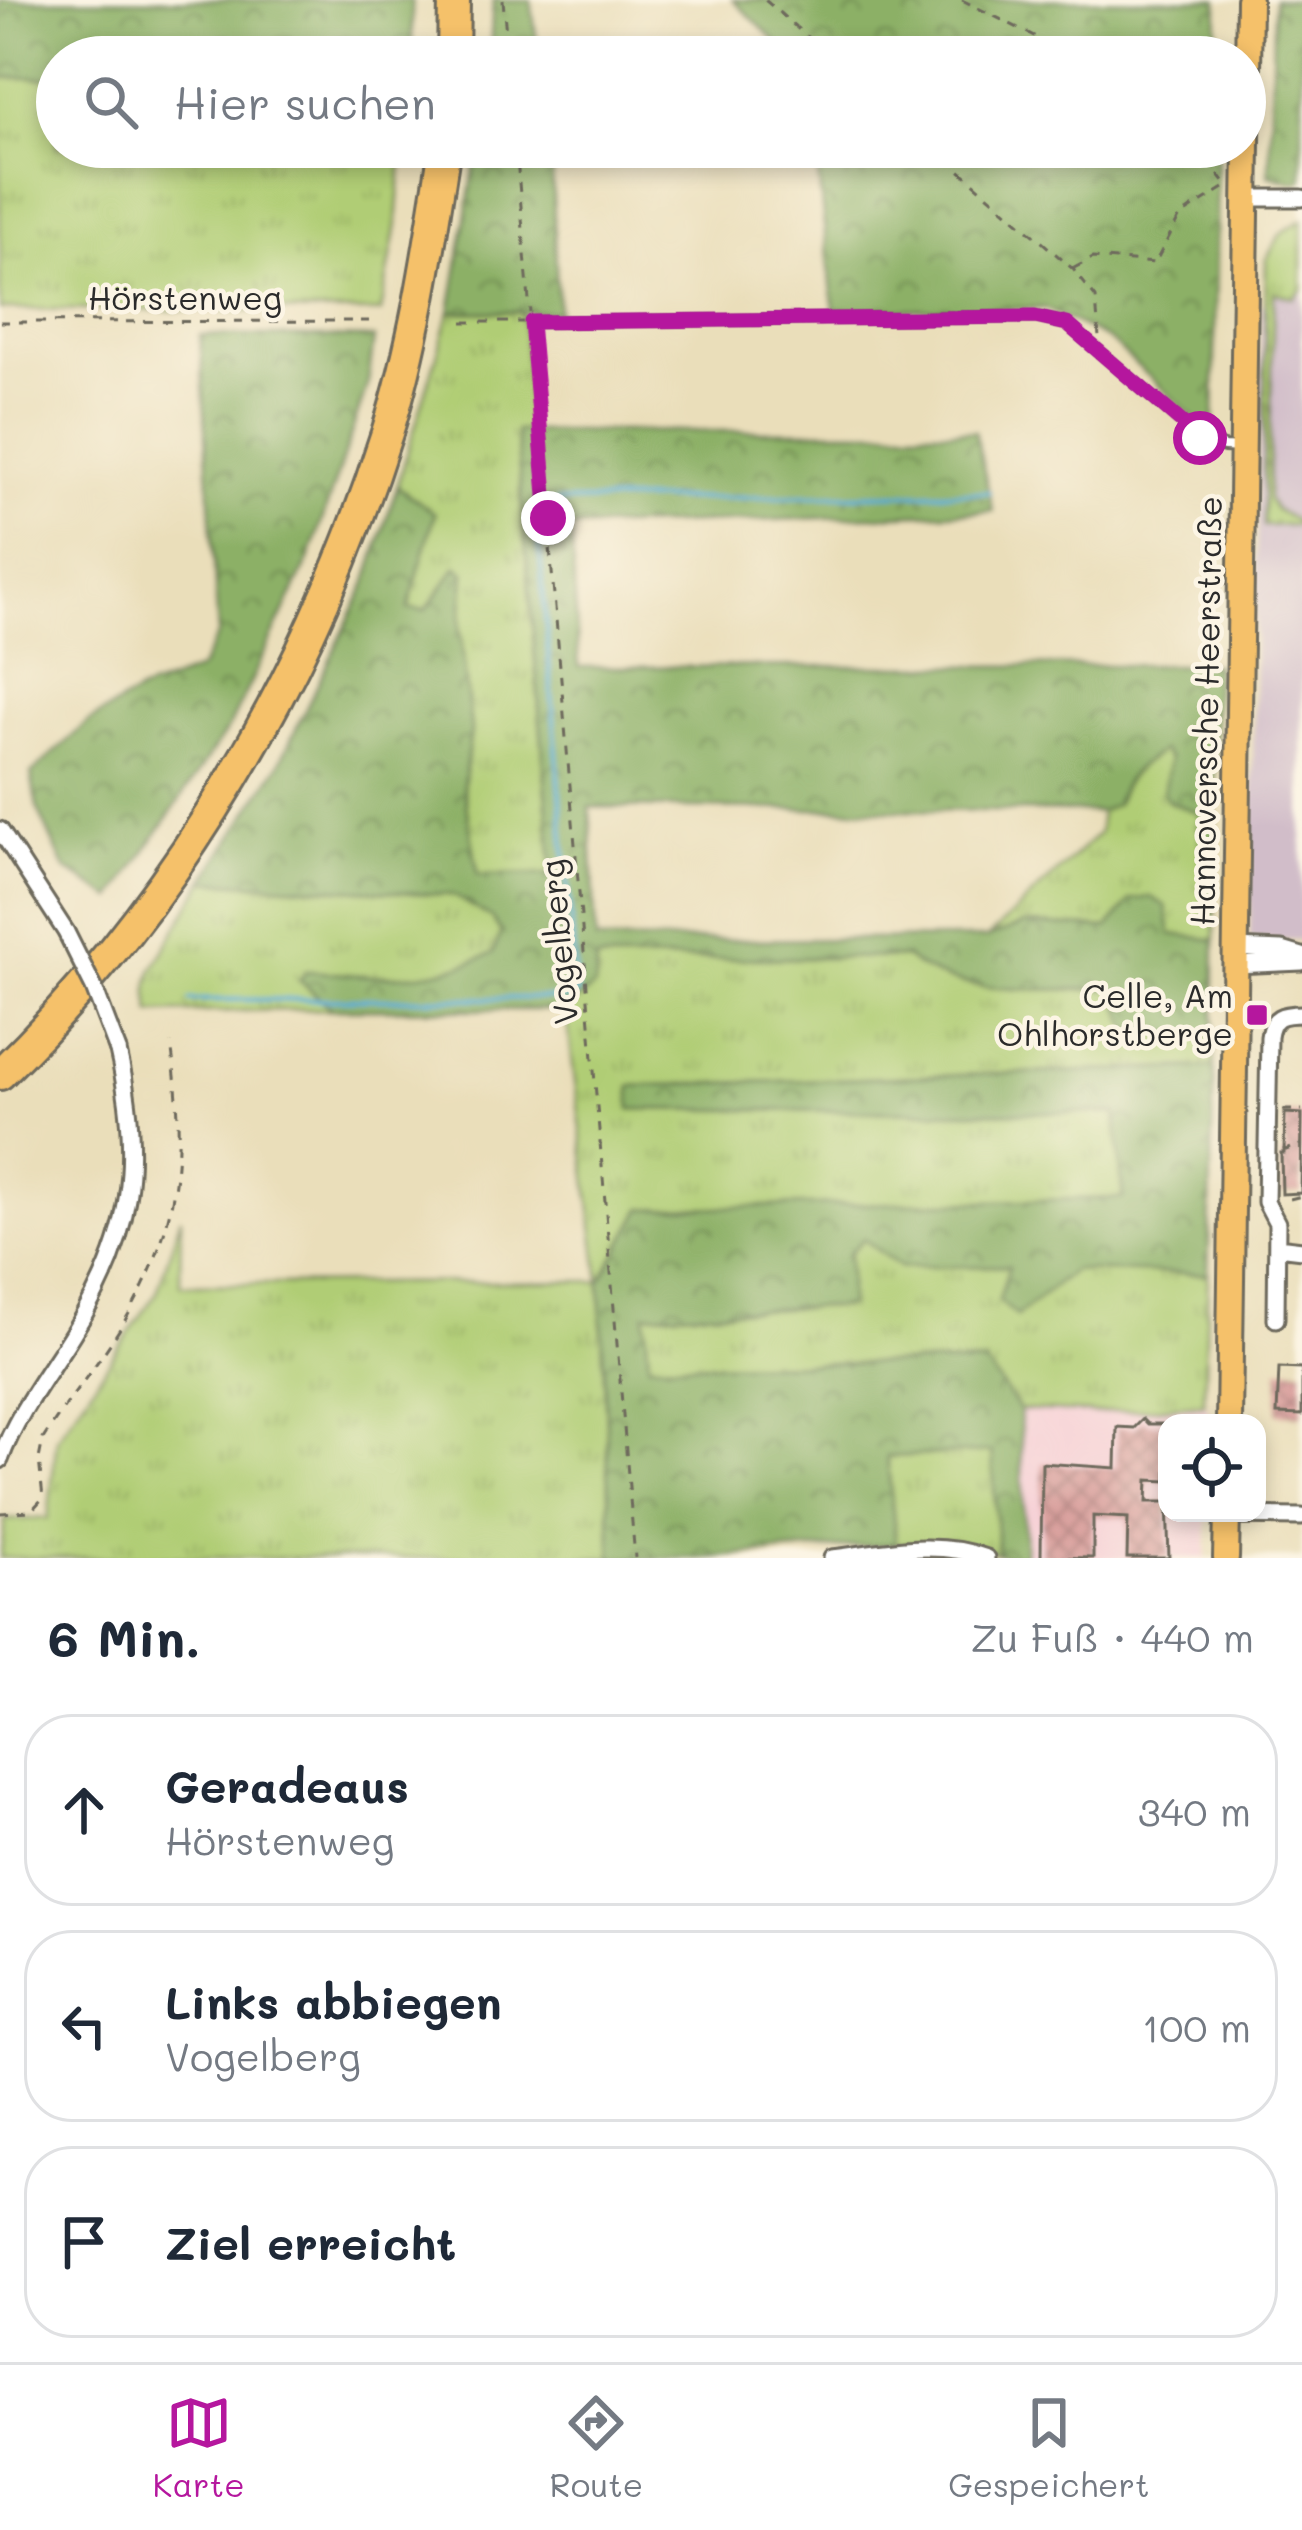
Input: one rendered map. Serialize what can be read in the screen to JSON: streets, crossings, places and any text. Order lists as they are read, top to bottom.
{
  "streets": {
    "main road": ["Hannoversche Heerstraße"],
    "path": ["Hörstenweg", "Vogelberg"]
  },
  "places": {
    "transit": ["Celle, Am Ohlhorstberge"]
  },
  "page": {
    "search": "Hier suchen",
    "heading": ["6 Min.", "Zu Fuß · 440 m"],
    "list": [
      ["Geradeaus", "Hörstenweg", "340 m"],
      ["Links abbiegen", "Vogelberg", "100 m"],
      "Ziel erreicht"
    ],
    "nav": ["Karte", "Route", "Gespeichert"]
  }
}
